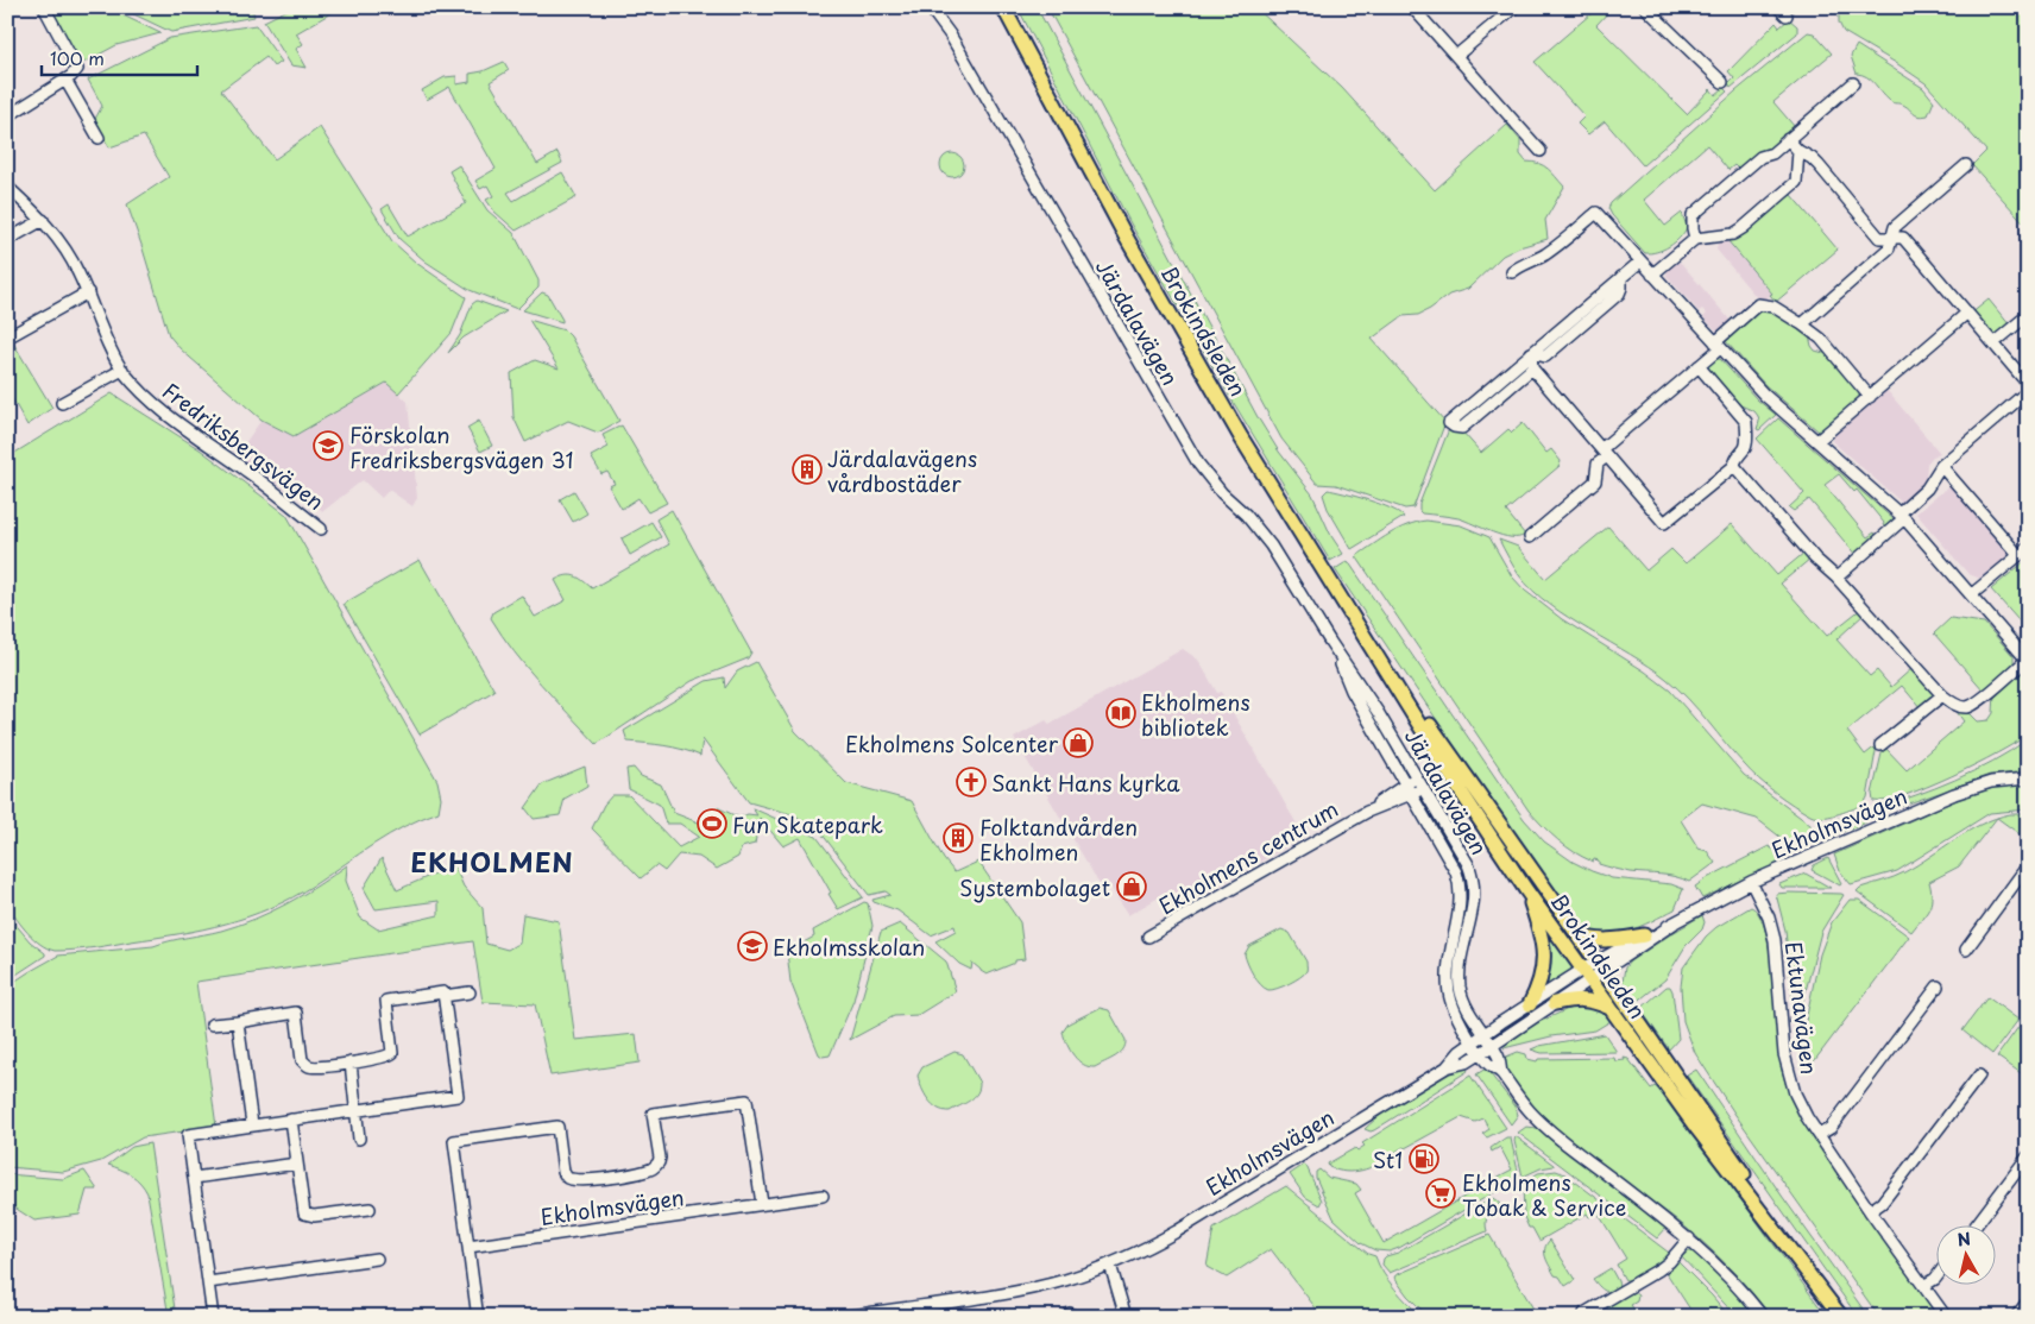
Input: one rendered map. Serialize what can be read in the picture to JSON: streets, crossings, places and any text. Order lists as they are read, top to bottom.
{
  "streets": {
    "main road": ["Brokindsleden"],
    "street": [
      "Järdalavägen",
      "Fredriksbergsvägen",
      "Ekholmsvägen",
      "Ekholmens centrum",
      "Ektunavägen"
    ]
  },
  "crossings": [
    ["Järdalavägen", "Ekholmsvägen"],
    ["Järdalavägen", "Ekholmens centrum"],
    ["Brokindsleden", "Ekholmsvägen"],
    ["Ekholmsvägen", "Ektunavägen"]
  ],
  "districts": ["EKHOLMEN"],
  "places": {
    "school or university": ["Förskolan Fredriksbergsvägen 31", "Ekholmsskolan"],
    "building": ["Järdalavägens vårdbostäder", "Folktandvården Ekholmen"],
    "library": ["Ekholmens bibliotek"],
    "shop": ["Ekholmens Solcenter", "Systembolaget"],
    "church": ["Sankt Hans kyrka"],
    "sports": ["Fun Skatepark"],
    "fuel station": ["St1"],
    "supermarket": ["Ekholmens Tobak & Service"]
  },
  "scale_bar": "100 m",
  "north": "top"
}
